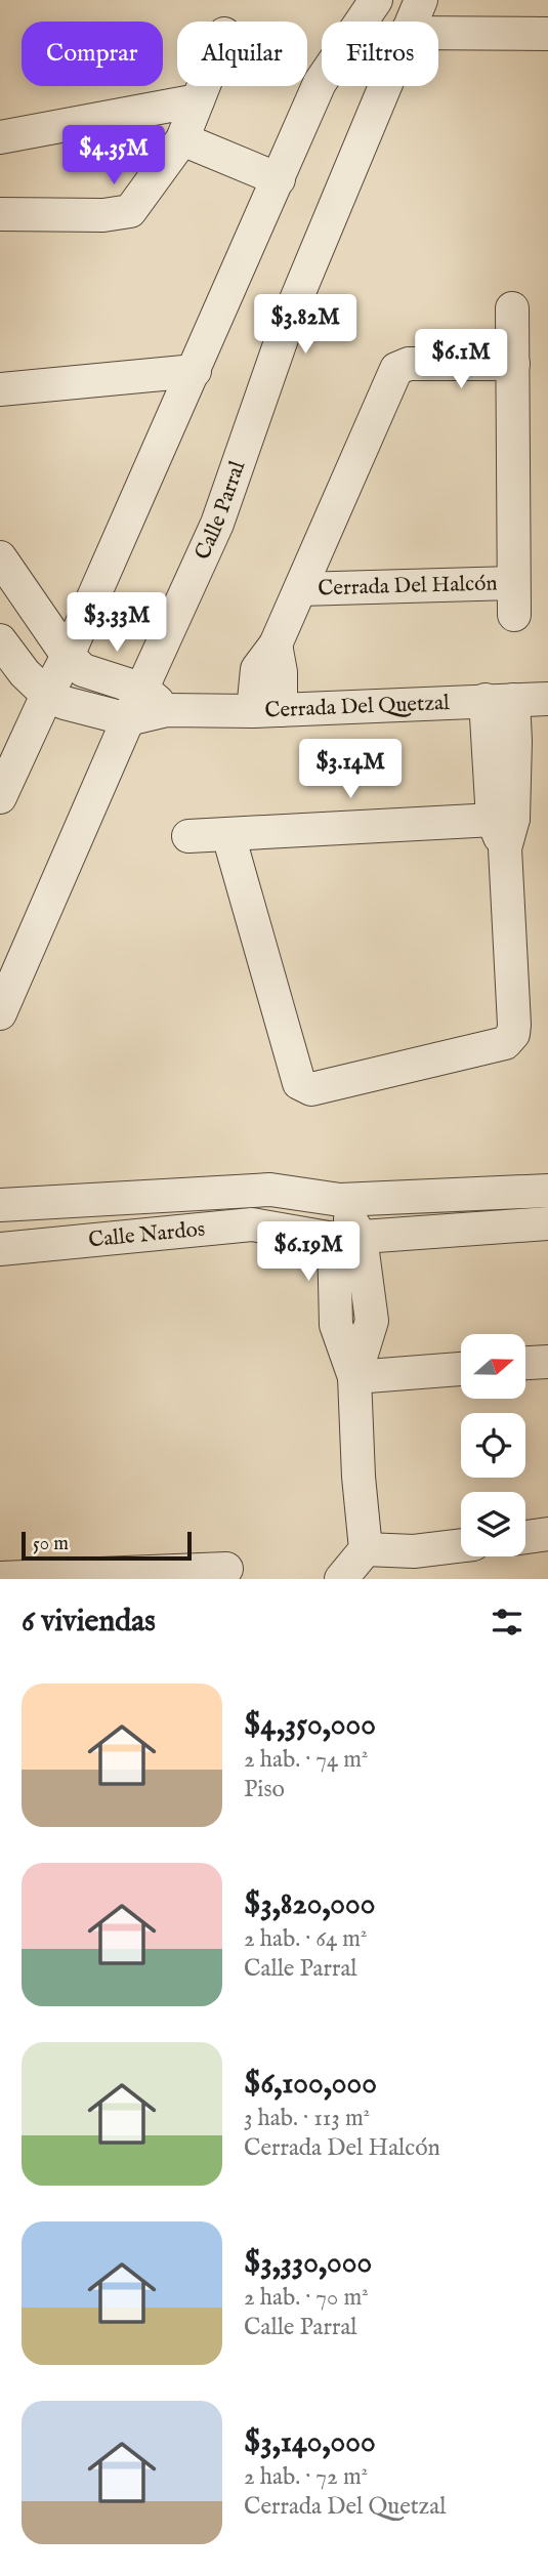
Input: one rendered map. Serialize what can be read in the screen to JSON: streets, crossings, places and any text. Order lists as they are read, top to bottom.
{
  "streets": {
    "street": [
      "Calle Parral",
      "Cerrada Del Halcón",
      "Cerrada Del Quetzal",
      "Calle Nardos"
    ]
  },
  "crossings": [
    ["Calle Parral", "Cerrada Del Quetzal"],
    ["Cerrada Del Halcón", "Cerrada Del Quetzal"]
  ],
  "scale_bar": "50 m",
  "north": "right",
  "page": {
    "chip": ["Comprar", "Alquilar", "Filtros"],
    "price": [
      "$4.35M",
      "$3.82M",
      "$6.1M",
      "$3.33M",
      "$3.14M",
      "$6.19M"
    ],
    "scale": "50 m",
    "heading": "6 viviendas",
    "list": [
      {
        "name": "$4,350,000",
        "note": "2 hab. · 74 m² · Piso"
      },
      {
        "name": "$3,820,000",
        "note": "2 hab. · 64 m² · Calle Parral"
      },
      {
        "name": "$6,100,000",
        "note": "3 hab. · 113 m² · Cerrada Del Halcón"
      },
      {
        "name": "$3,330,000",
        "note": "2 hab. · 70 m² · Calle Parral"
      },
      {
        "name": "$3,140,000",
        "note": "2 hab. · 72 m² · Cerrada Del Quetzal"
      }
    ]
  }
}
